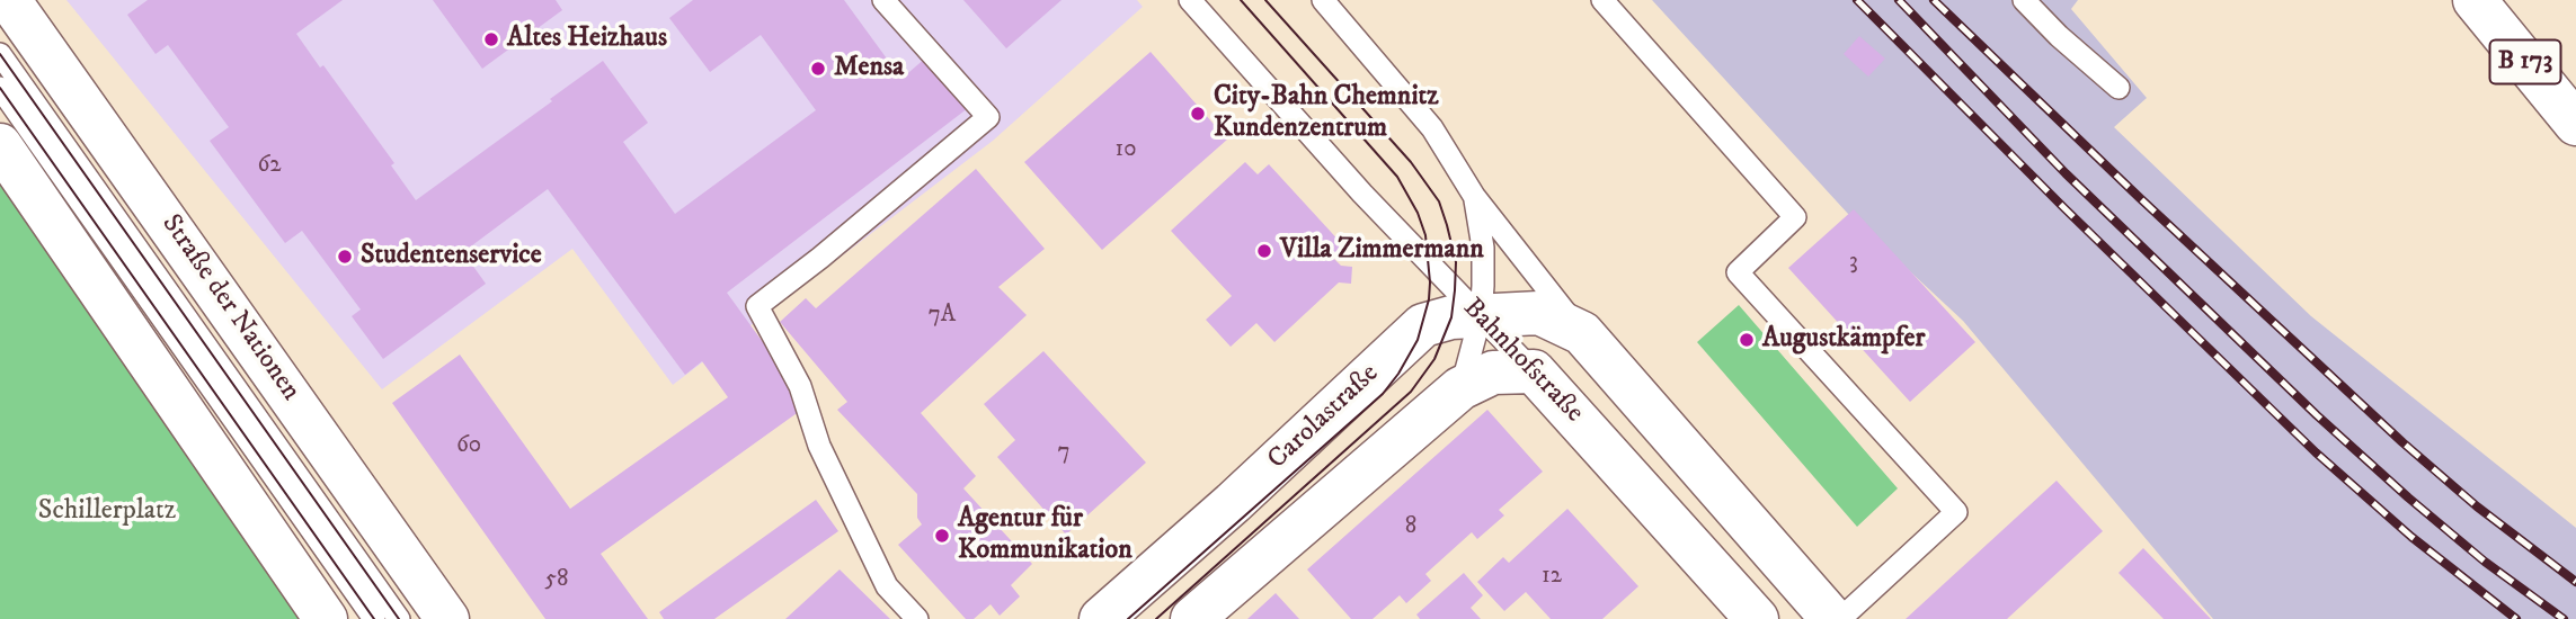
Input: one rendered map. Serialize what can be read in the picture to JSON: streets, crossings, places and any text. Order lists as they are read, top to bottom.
{
  "streets": {
    "main road": [
      "B 173",
      "Straße der Nationen",
      "Bahnhofstraße",
      "Carolastraße"
    ]
  },
  "crossings": [
    ["Bahnhofstraße", "Carolastraße"]
  ],
  "parks": ["Schillerplatz"],
  "places": [
    "Altes Heizhaus",
    "Mensa",
    "City-Bahn Chemnitz Kundenzentrum",
    "Villa Zimmermann",
    "Studentenservice",
    "Augustkämpfer",
    "Agentur für Kommunikation"
  ],
  "house_numbers": [
    "10",
    "62",
    "3",
    "7A",
    "60",
    "7",
    "8",
    "12",
    "58"
  ]
}
